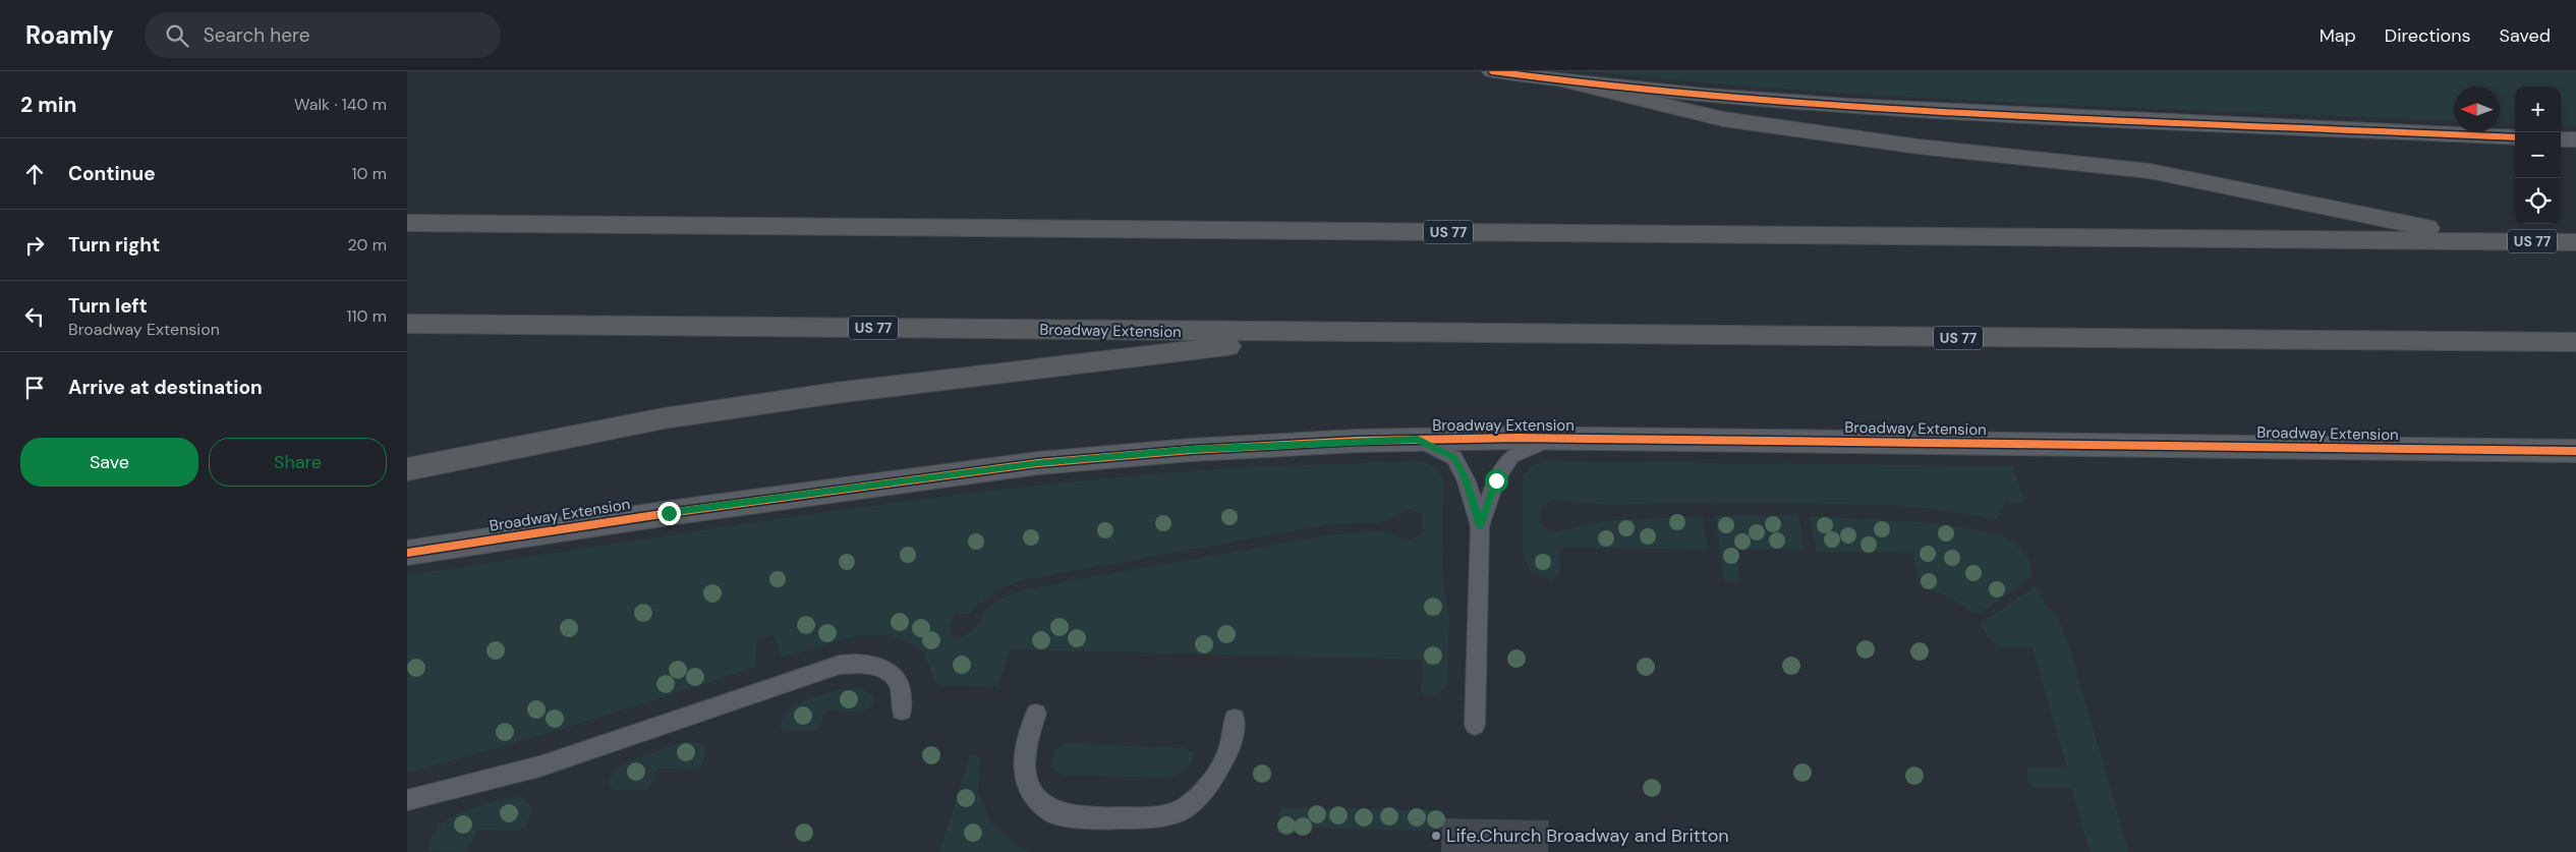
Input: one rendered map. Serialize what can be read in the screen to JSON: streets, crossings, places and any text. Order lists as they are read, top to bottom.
{
  "streets": {
    "highway": ["US 77", "Broadway Extension"]
  },
  "places": ["Life.Church Broadway and Britton"],
  "north": "left",
  "page": {
    "header": "Roamly",
    "search": "Search here",
    "nav": ["Map", "Directions", "Saved"],
    "heading": ["2 min", "Walk · 140 m"],
    "map_buttons": ["+", "−"],
    "list": [
      ["Continue", "10 m"],
      ["Turn right", "20 m"],
      ["Turn left", "Broadway Extension", "110 m"],
      "Arrive at destination"
    ],
    "buttons": ["Save", "Share"]
  }
}
